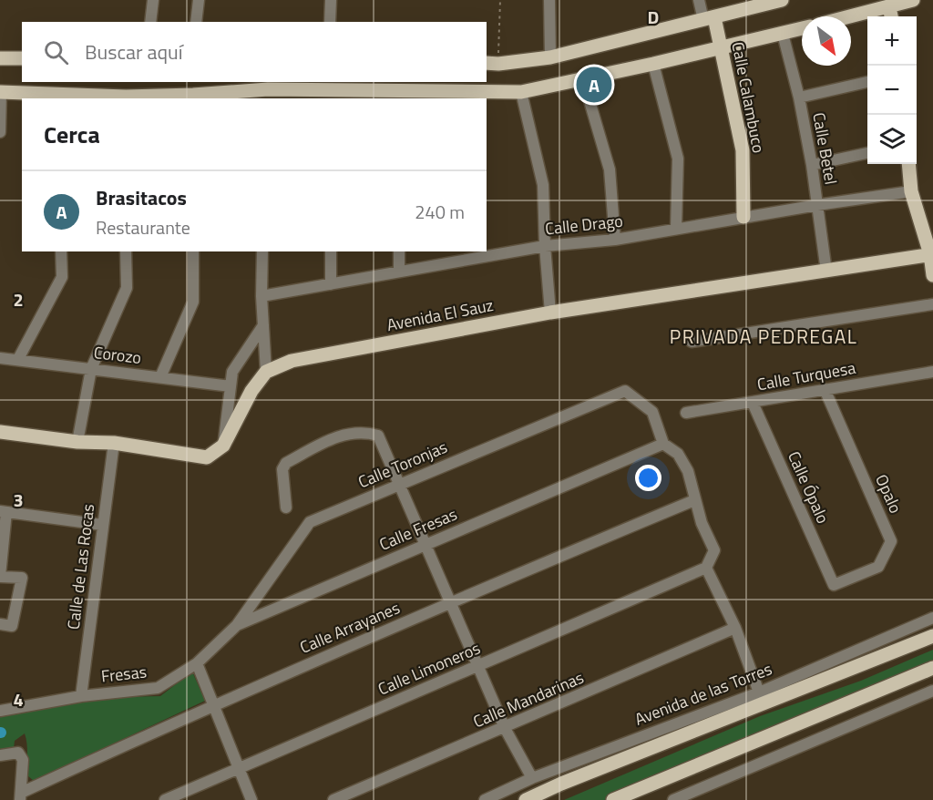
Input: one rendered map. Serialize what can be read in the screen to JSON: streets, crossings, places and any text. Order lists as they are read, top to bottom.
{
  "streets": {
    "main road": ["Calle Calambuco", "Avenida El Sauz", "Avenida de las Torres"],
    "street": [
      "Calle Betel",
      "Calle Drago",
      "Corozo",
      "Calle Turquesa",
      "Calle Toronjas",
      "Calle Ópalo",
      "Opalo",
      "Calle Fresas",
      "Calle de Las Rocas",
      "Calle Arrayanes",
      "Calle Limoneros",
      "Fresas",
      "Calle Mandarinas"
    ]
  },
  "crossings": [
    ["Calle Calambuco", "Calle Drago"],
    ["Calle Betel", "Calle Drago"],
    ["Calle Betel", "Avenida El Sauz"],
    ["Calle Turquesa", "Calle Ópalo"],
    ["Calle Turquesa", "Opalo"],
    ["Calle Toronjas", "Calle Fresas"],
    ["Calle Ópalo", "Opalo"],
    ["Calle Fresas", "Fresas"],
    ["Calle de Las Rocas", "Fresas"]
  ],
  "districts": ["PRIVADA PEDREGAL"],
  "north": "bottom right",
  "page": {
    "map_buttons": ["+", "−"],
    "search": "Buscar aquí",
    "pins": "A",
    "heading": "Cerca",
    "list": [
      {
        "mark": "A",
        "name": "Brasitacos",
        "note": "Restaurante",
        "value": "240 m"
      }
    ]
  },
  "grid": {
    "columns": ["D"],
    "rows": ["2", "3", "4"]
  }
}
